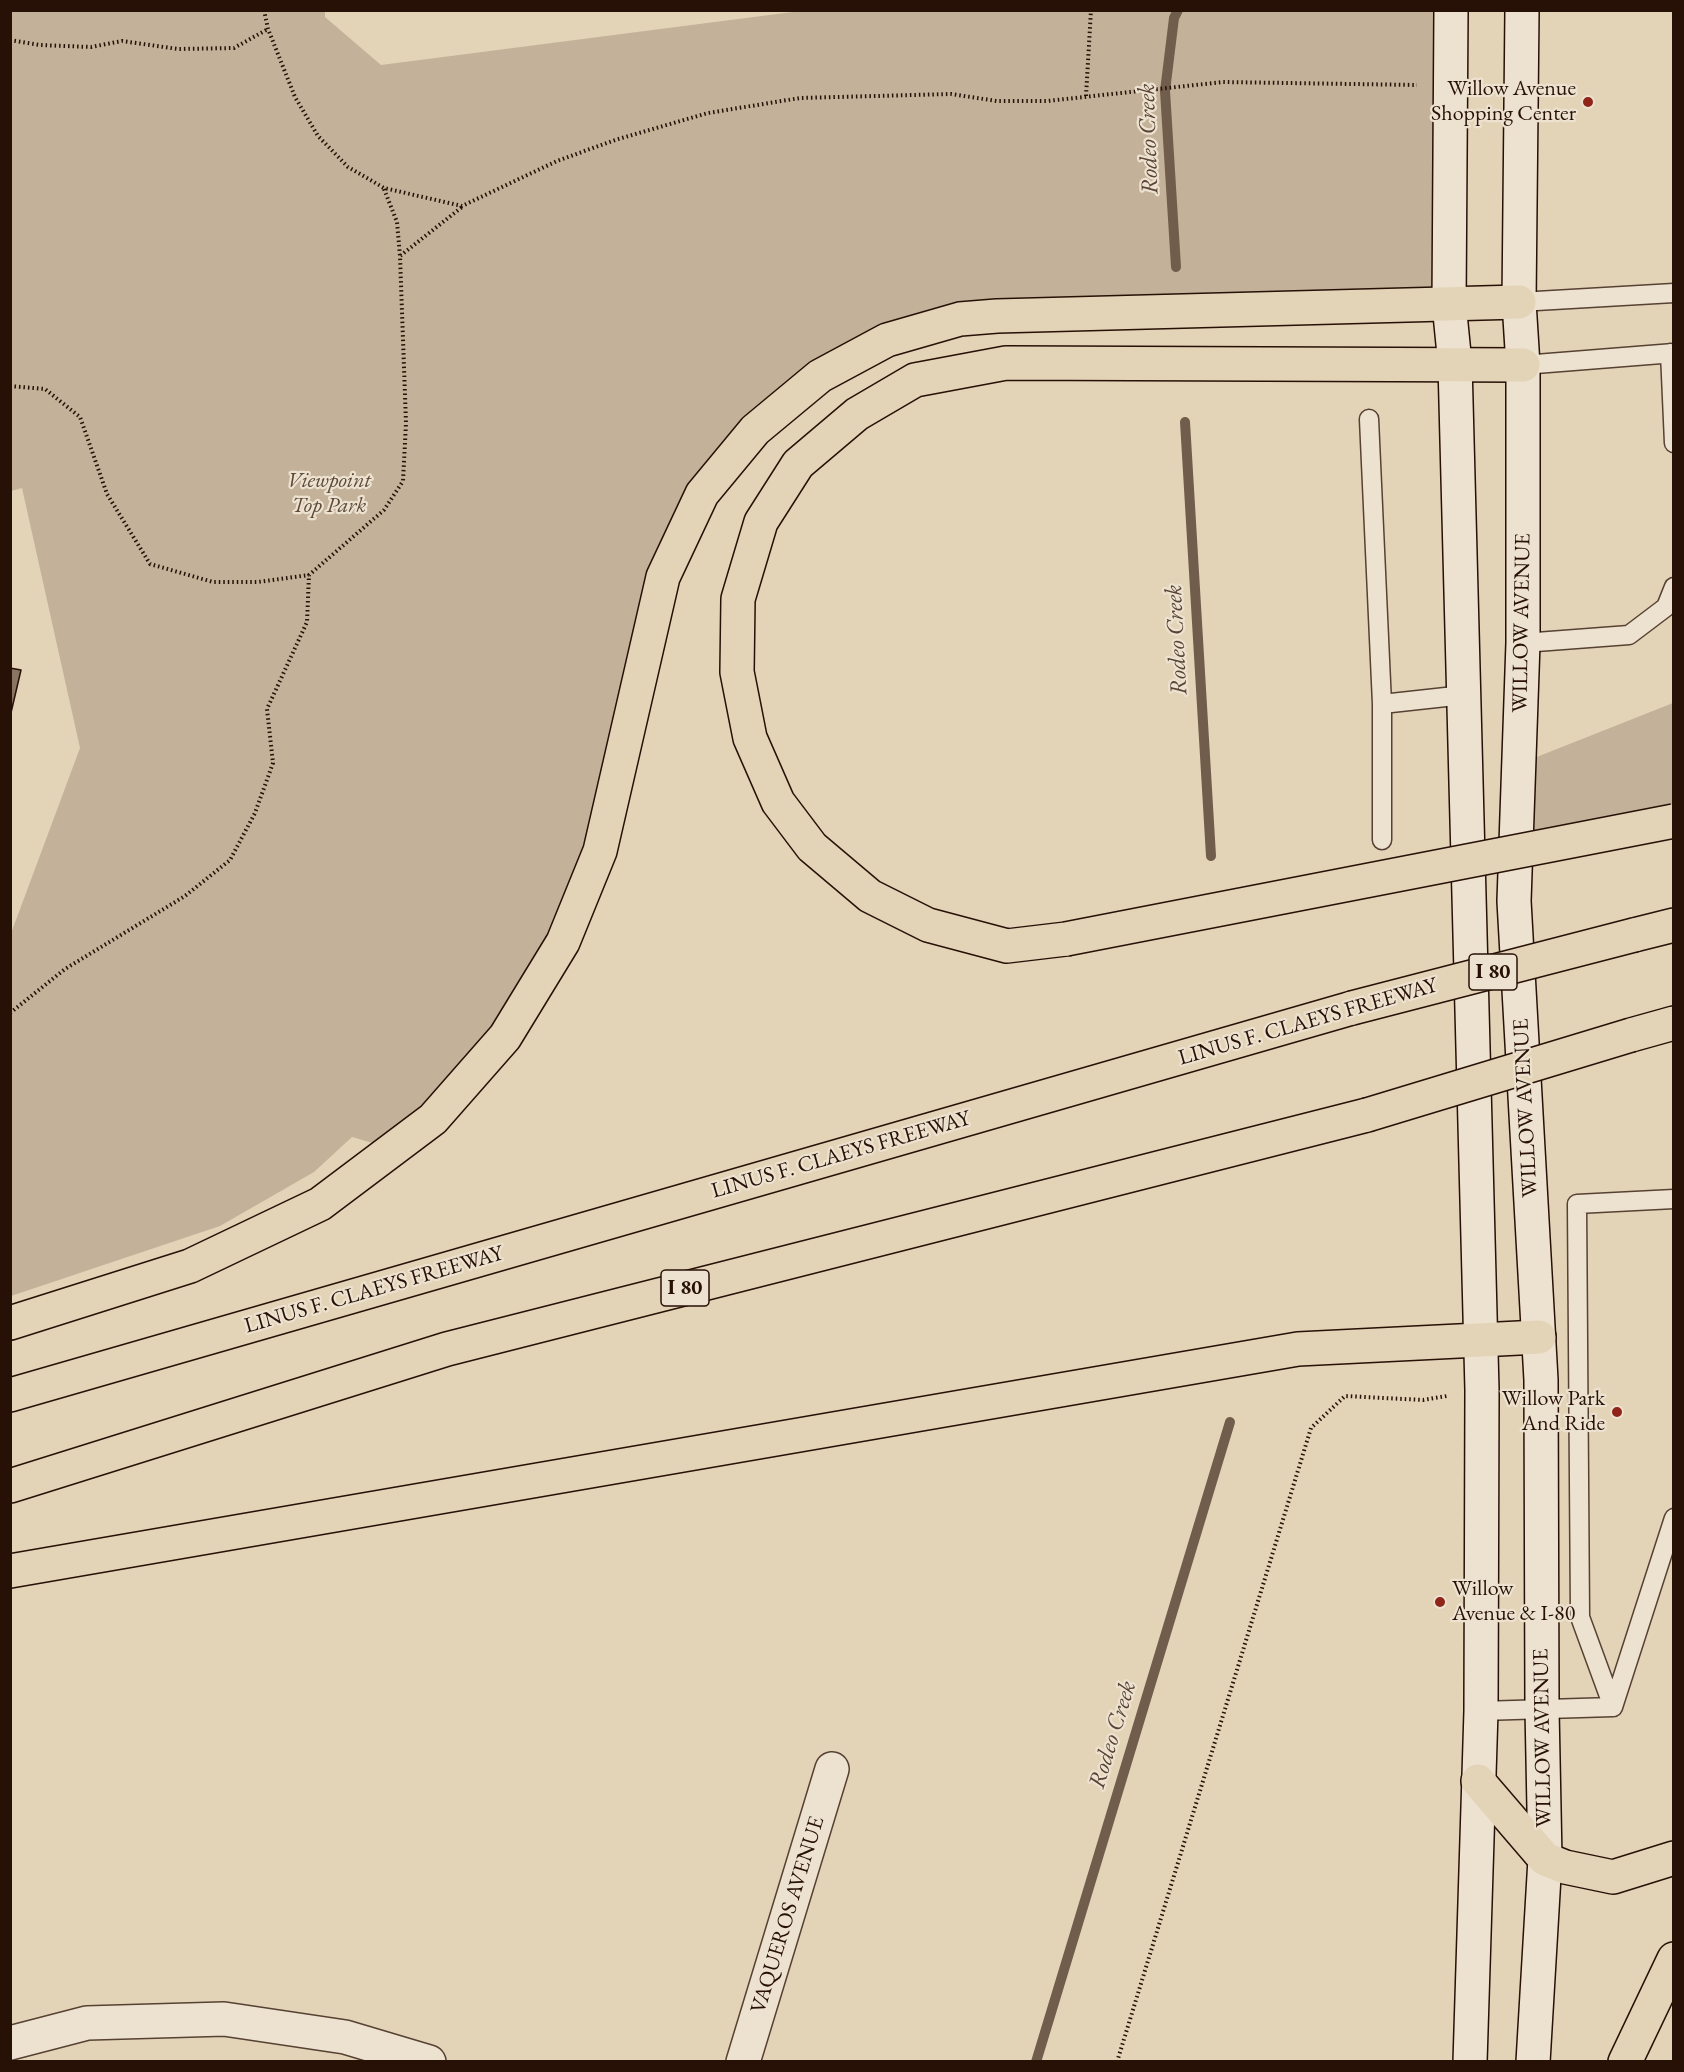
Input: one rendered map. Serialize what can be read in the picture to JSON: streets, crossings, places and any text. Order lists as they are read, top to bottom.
{
  "streets": {
    "highway": ["I 80", "LINUS F. CLAEYS FREEWAY"],
    "main road": ["WILLOW AVENUE", "VAQUEROS AVENUE"]
  },
  "water": ["Rodeo Creek"],
  "parks": ["Viewpoint Top Park"],
  "places": ["Willow Avenue Shopping Center", "Willow Park And Ride", "Willow Avenue & I-80"]
}
